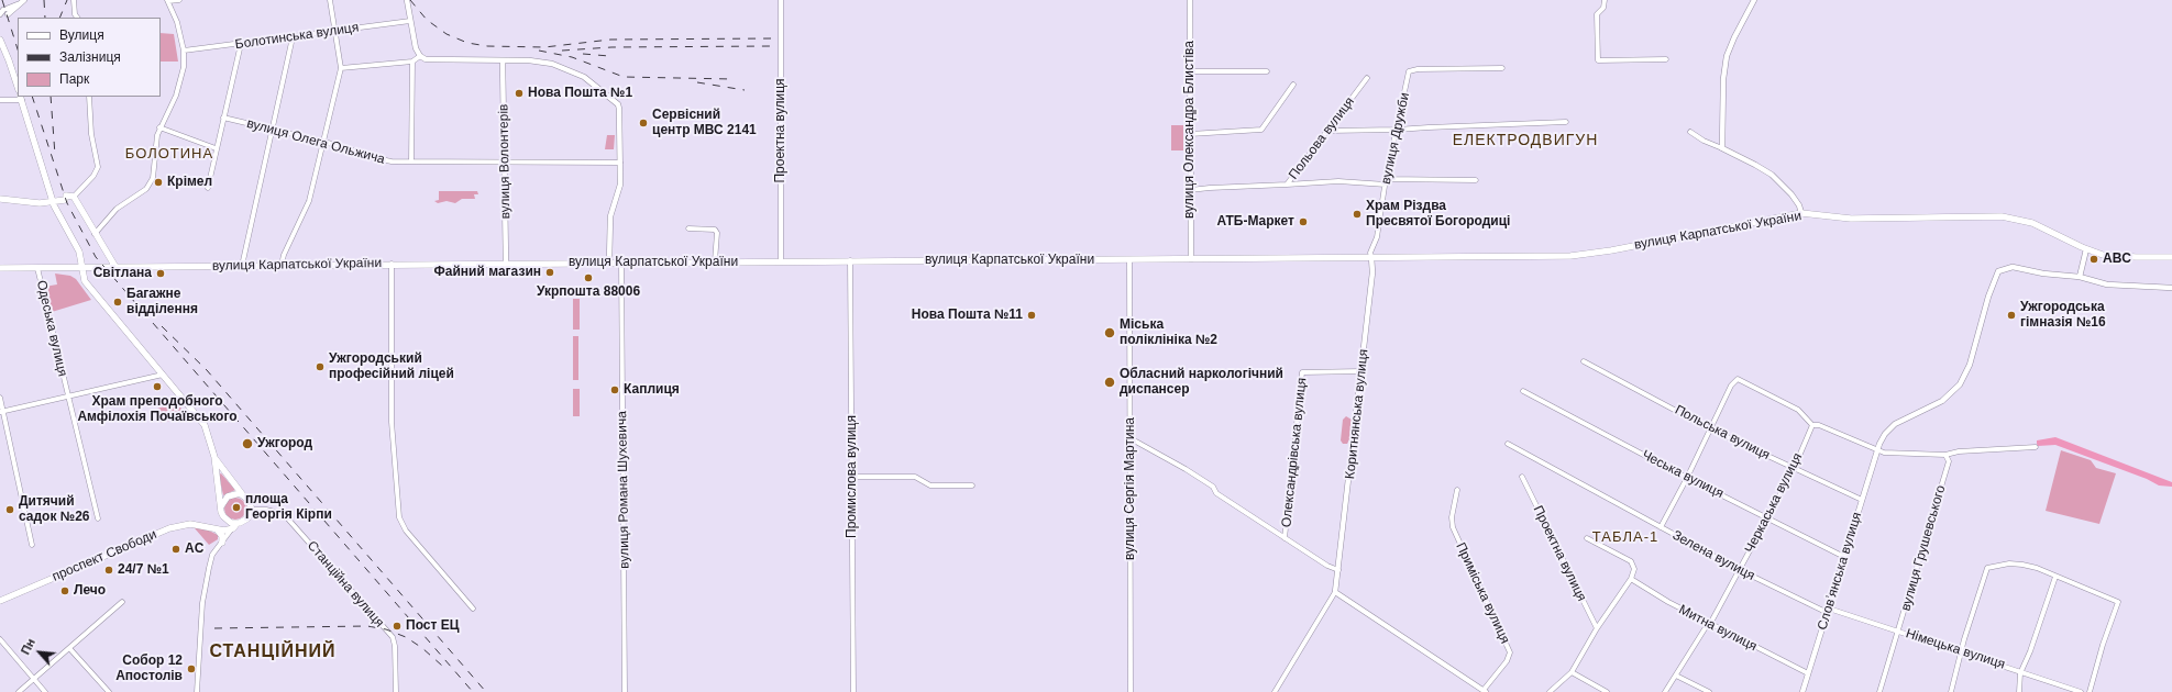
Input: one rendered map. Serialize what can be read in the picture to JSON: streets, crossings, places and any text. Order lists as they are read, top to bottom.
{
  "streets": {
    "main road": ["вулиця Карпатської України", "проспект Свободи"],
    "street": [
      "Болотинська вулиця",
      "вулиця Олександра Блистіва",
      "Проектна вулиця",
      "Польова вулиця",
      "вулиця Дружби",
      "вулиця Олега Ольжича",
      "вулиця Волонтерів",
      "Одеська вулиця",
      "Коритнянська вулиця",
      "Польська вулиця",
      "Олександрівська вулиця",
      "Чеська вулиця",
      "Промислова вулиця",
      "вулиця Сергія Мартина",
      "вулиця Романа Шухевича",
      "Черкаська вулиця",
      "вулиця Грушевського",
      "Зелена вулиця",
      "Словʼянська вулиця",
      "Станційна вулиця",
      "Приміська вулиця",
      "Митна вулиця",
      "Німецька вулиця"
    ]
  },
  "crossings": [
    ["вулиця Олександра Блистіва", "Польова вулиця"],
    ["вулиця Олександра Блистіва", "вулиця Карпатської України"],
    ["Проектна вулиця", "вулиця Карпатської України"],
    ["вулиця Дружби", "вулиця Карпатської України"],
    ["вулиця Дружби", "Коритнянська вулиця"],
    ["вулиця Олега Ольжича", "вулиця Волонтерів"],
    ["вулиця Волонтерів", "вулиця Карпатської України"],
    ["вулиця Карпатської України", "Одеська вулиця"],
    ["вулиця Карпатської України", "Коритнянська вулиця"],
    ["вулиця Карпатської України", "Промислова вулиця"],
    ["вулиця Карпатської України", "вулиця Сергія Мартина"],
    ["вулиця Карпатської України", "вулиця Романа Шухевича"],
    ["Коритнянська вулиця", "Олександрівська вулиця"],
    ["Польська вулиця", "Черкаська вулиця"],
    ["Польська вулиця", "Словʼянська вулиця"],
    ["Чеська вулиця", "Черкаська вулиця"],
    ["Чеська вулиця", "Словʼянська вулиця"],
    ["Черкаська вулиця", "Зелена вулиця"],
    ["Черкаська вулиця", "Митна вулиця"],
    ["вулиця Грушевського", "Німецька вулиця"],
    ["проспект Свободи", "Станційна вулиця"],
    ["Зелена вулиця", "Словʼянська вулиця"],
    ["Зелена вулиця", "Німецька вулиця"],
    ["Словʼянська вулиця", "Митна вулиця"],
    ["Словʼянська вулиця", "Німецька вулиця"]
  ],
  "districts": [
    "ЕЛЕКТРОДВИГУН",
    "БОЛОТИНА",
    "ТАБЛА-1",
    "СТАНЦІЙНИЙ"
  ],
  "places": [
    "Нова Пошта №1",
    "Сервісний центр МВС 2141",
    "Крімел",
    "Храм Різдва Пресвятої Богородиці",
    "АТБ-Маркет",
    "ABC",
    "Файний магазин",
    "Світлана",
    "Укрпошта 88006",
    "Багажне відділення",
    "Нова Пошта №11",
    "Ужгородська гімназія №16",
    "Міська поліклініка №2",
    "Ужгородський професійний ліцей",
    "Обласний наркологічний диспансер",
    "Храм преподобного Амфілохія Почаївського",
    "Каплиця",
    "Ужгород",
    "площа Георгія Кірпи",
    "Дитячий садок №26",
    "AC",
    "24/7 №1",
    "Лечо",
    "Пост ЕЦ",
    "Собор 12 Апостолів"
  ],
  "legend": ["Вулиця", "Залізниця", "Парк"],
  "north": "top left"
}
